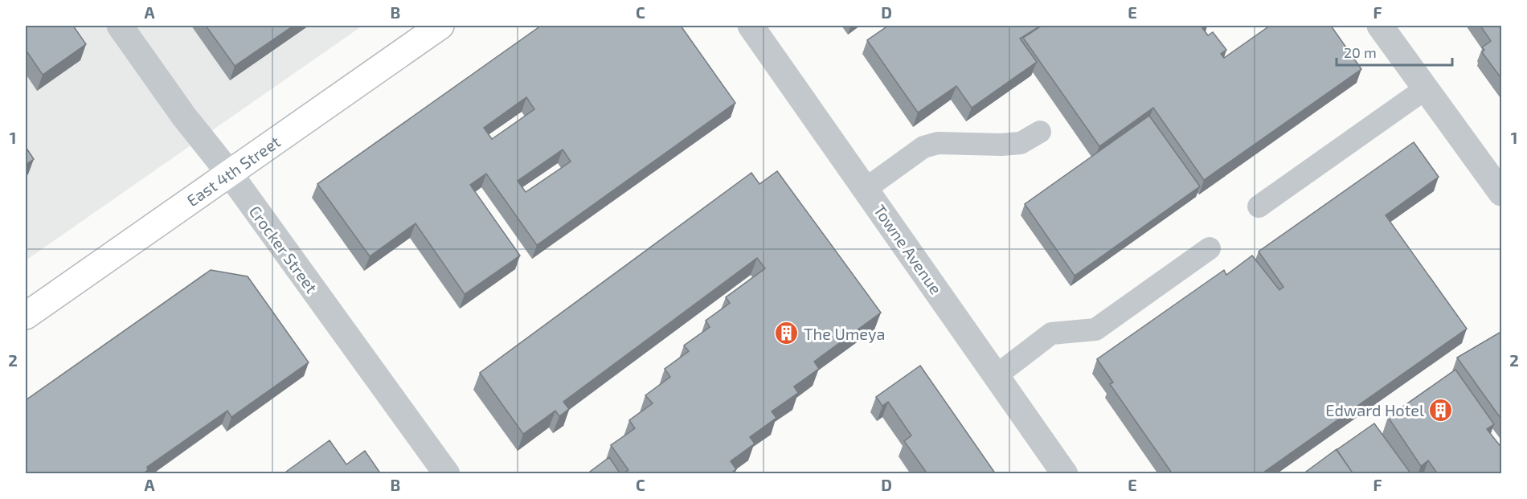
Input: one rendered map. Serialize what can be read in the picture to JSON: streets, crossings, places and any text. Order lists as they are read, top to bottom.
{
  "streets": {
    "main road": ["East 4th Street"],
    "street": ["Crocker Street", "Towne Avenue"]
  },
  "crossings": [
    ["East 4th Street", "Crocker Street"]
  ],
  "places": {
    "building": ["The Umeya", "Edward Hotel"]
  },
  "scale_bar": "20 m",
  "grid": {
    "columns": [
      "A",
      "B",
      "C",
      "D",
      "E",
      "F"
    ],
    "rows": ["1", "2"]
  }
}
